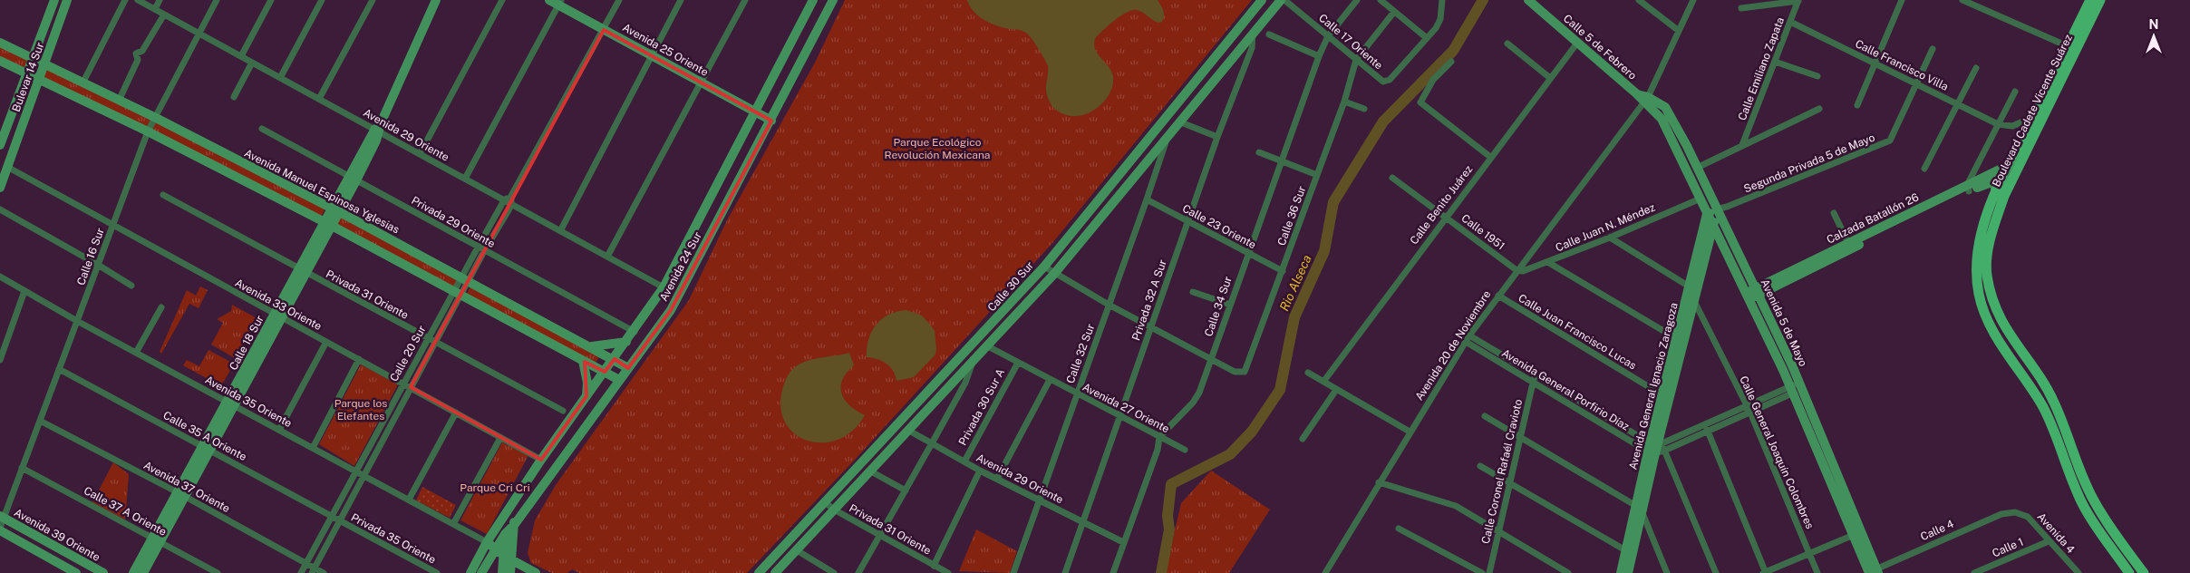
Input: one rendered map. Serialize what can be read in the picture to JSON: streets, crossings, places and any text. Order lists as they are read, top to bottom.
{
  "streets": {
    "main road": [
      "Calle 5 de Febrero",
      "Avenida 25 Oriente",
      "Bulevar 14 Sur",
      "Boulevard Cadete Vicente Suárez",
      "Avenida Manuel Espinosa Yglesias",
      "Calzada Batallón 26",
      "Avenida 24 Sur",
      "Calle 30 Sur",
      "Avenida 5 de Mayo",
      "Calle 18 Sur",
      "Avenida General Ignacio Zaragoza",
      "Avenida 39 Oriente"
    ],
    "street": [
      "Calle 17 Oriente",
      "Calle Francisco Villa",
      "Calle Emiliano Zapata",
      "Avenida 29 Oriente",
      "Segunda Privada 5 de Mayo",
      "Calle Benito Juárez",
      "Calle 36 Sur",
      "Privada 29 Oriente",
      "Calle 23 Oriente",
      "Calle Juan N. Méndez",
      "Calle 1951",
      "Calle 16 Sur",
      "Privada 31 Oriente",
      "Privada 32 A Sur",
      "Avenida 33 Oriente",
      "Calle 34 Sur",
      "Calle Juan Francisco Lucas",
      "Avenida 20 de Noviembre",
      "Calle 20 Sur",
      "Calle 32 Sur",
      "Avenida General Porfirio Díaz",
      "Avenida 35 Oriente",
      "Privada 30 Sur A",
      "Avenida 27 Oriente",
      "Calle 35 A Oriente",
      "Calle General Joaquín Colombres",
      "Calle Coronel Rafaél Cravioto",
      "Avenida 37 Oriente",
      "Calle 37 A Oriente",
      "Calle 4",
      "Avenida 4",
      "Privada 35 Oriente",
      "Calle 1"
    ]
  },
  "crossings": [
    ["Calle 17 Oriente", "Calle 36 Sur"],
    ["Calle 17 Oriente", "Calle 34 Sur"],
    ["Calle 5 de Febrero", "Calle Benito Juárez"],
    ["Calle 5 de Febrero", "Avenida 5 de Mayo"],
    ["Calle 5 de Febrero", "Avenida 20 de Noviembre"],
    ["Avenida 25 Oriente", "Avenida 24 Sur"],
    ["Avenida 25 Oriente", "Calle 20 Sur"],
    ["Calle Francisco Villa", "Calle Emiliano Zapata"],
    ["Calle Francisco Villa", "Boulevard Cadete Vicente Suárez"],
    ["Calle Francisco Villa", "Segunda Privada 5 de Mayo"],
    ["Bulevar 14 Sur", "Avenida Manuel Espinosa Yglesias"],
    ["Bulevar 14 Sur", "Avenida 33 Oriente"],
    ["Boulevard Cadete Vicente Suárez", "Calzada Batallón 26"],
    ["Avenida 29 Oriente", "Calle 16 Sur"],
    ["Avenida 29 Oriente", "Avenida 24 Sur"],
    ["Avenida 29 Oriente", "Calle 30 Sur"],
    ["Avenida 29 Oriente", "Privada 32 A Sur"],
    ["Avenida 29 Oriente", "Calle 18 Sur"],
    ["Avenida 29 Oriente", "Calle 20 Sur"],
    ["Avenida 29 Oriente", "Calle 32 Sur"],
    ["Avenida 29 Oriente", "Privada 30 Sur A"],
    ["Segunda Privada 5 de Mayo", "Avenida 5 de Mayo"],
    ["Segunda Privada 5 de Mayo", "Avenida General Ignacio Zaragoza"],
    ["Avenida Manuel Espinosa Yglesias", "Calle 16 Sur"],
    ["Avenida Manuel Espinosa Yglesias", "Avenida 24 Sur"],
    ["Avenida Manuel Espinosa Yglesias", "Calle 18 Sur"],
    ["Avenida Manuel Espinosa Yglesias", "Calle 20 Sur"],
    ["Calle Benito Juárez", "Calle 1951"],
    ["Calle 36 Sur", "Calle 23 Oriente"],
    ["Calle 36 Sur", "Calle 34 Sur"],
    ["Calzada Batallón 26", "Avenida 5 de Mayo"],
    ["Privada 29 Oriente", "Avenida 24 Sur"],
    ["Privada 29 Oriente", "Calle 18 Sur"],
    ["Privada 29 Oriente", "Calle 20 Sur"],
    ["Calle 23 Oriente", "Privada 32 A Sur"],
    ["Calle 23 Oriente", "Calle 34 Sur"],
    ["Calle 23 Oriente", "Calle 32 Sur"],
    ["Calle Juan N. Méndez", "Calle 1951"],
    ["Calle Juan N. Méndez", "Avenida 5 de Mayo"],
    ["Calle Juan N. Méndez", "Avenida 20 de Noviembre"],
    ["Calle 1951", "Avenida 20 de Noviembre"],
    ["Calle 16 Sur", "Avenida 33 Oriente"],
    ["Calle 16 Sur", "Avenida 35 Oriente"],
    ["Calle 16 Sur", "Calle 35 A Oriente"],
    ["Calle 16 Sur", "Avenida 37 Oriente"],
    ["Calle 16 Sur", "Calle 37 A Oriente"],
    ["Calle 16 Sur", "Avenida 39 Oriente"],
    ["Avenida 24 Sur", "Avenida 33 Oriente"],
    ["Avenida 24 Sur", "Avenida 35 Oriente"],
    ["Calle 30 Sur", "Privada 31 Oriente"],
    ["Calle 30 Sur", "Privada 32 A Sur"],
    ["Calle 30 Sur", "Calle 32 Sur"],
    ["Calle 30 Sur", "Avenida 27 Oriente"],
    ["Privada 31 Oriente", "Calle 18 Sur"],
    ["Privada 31 Oriente", "Calle 20 Sur"],
    ["Privada 32 A Sur", "Avenida 27 Oriente"],
    ["Avenida 33 Oriente", "Calle 18 Sur"],
    ["Avenida 33 Oriente", "Calle 20 Sur"],
    ["Calle 34 Sur", "Avenida 27 Oriente"],
    ["Avenida 5 de Mayo", "Avenida 20 de Noviembre"],
    ["Avenida 5 de Mayo", "Avenida General Ignacio Zaragoza"],
    ["Avenida 5 de Mayo", "Calle 4"],
    ["Calle Juan Francisco Lucas", "Avenida 20 de Noviembre"],
    ["Calle Juan Francisco Lucas", "Avenida General Ignacio Zaragoza"],
    ["Calle 18 Sur", "Avenida 35 Oriente"],
    ["Calle 18 Sur", "Calle 35 A Oriente"],
    ["Calle 18 Sur", "Avenida 37 Oriente"],
    ["Calle 18 Sur", "Calle 37 A Oriente"],
    ["Avenida 20 de Noviembre", "Avenida General Porfirio Díaz"],
    ["Calle 20 Sur", "Avenida 35 Oriente"],
    ["Calle 20 Sur", "Calle 35 A Oriente"],
    ["Calle 20 Sur", "Avenida 37 Oriente"],
    ["Calle 20 Sur", "Privada 35 Oriente"],
    ["Calle 32 Sur", "Avenida 27 Oriente"],
    ["Avenida General Ignacio Zaragoza", "Avenida General Porfirio Díaz"],
    ["Avenida General Ignacio Zaragoza", "Calle General Joaquín Colombres"],
    ["Avenida General Porfirio Díaz", "Calle Coronel Rafaél Cravioto"],
    ["Privada 30 Sur A", "Avenida 27 Oriente"],
    ["Calle 35 A Oriente", "Privada 35 Oriente"],
    ["Calle 4", "Avenida 4"],
    ["Avenida 4", "Calle 1"]
  ],
  "water": ["Rio Alseca"],
  "parks": ["Parque Ecológico Revolución Mexicana", "Parque los Elefantes", "Parque Cri Cri"],
  "north": "top"
}
